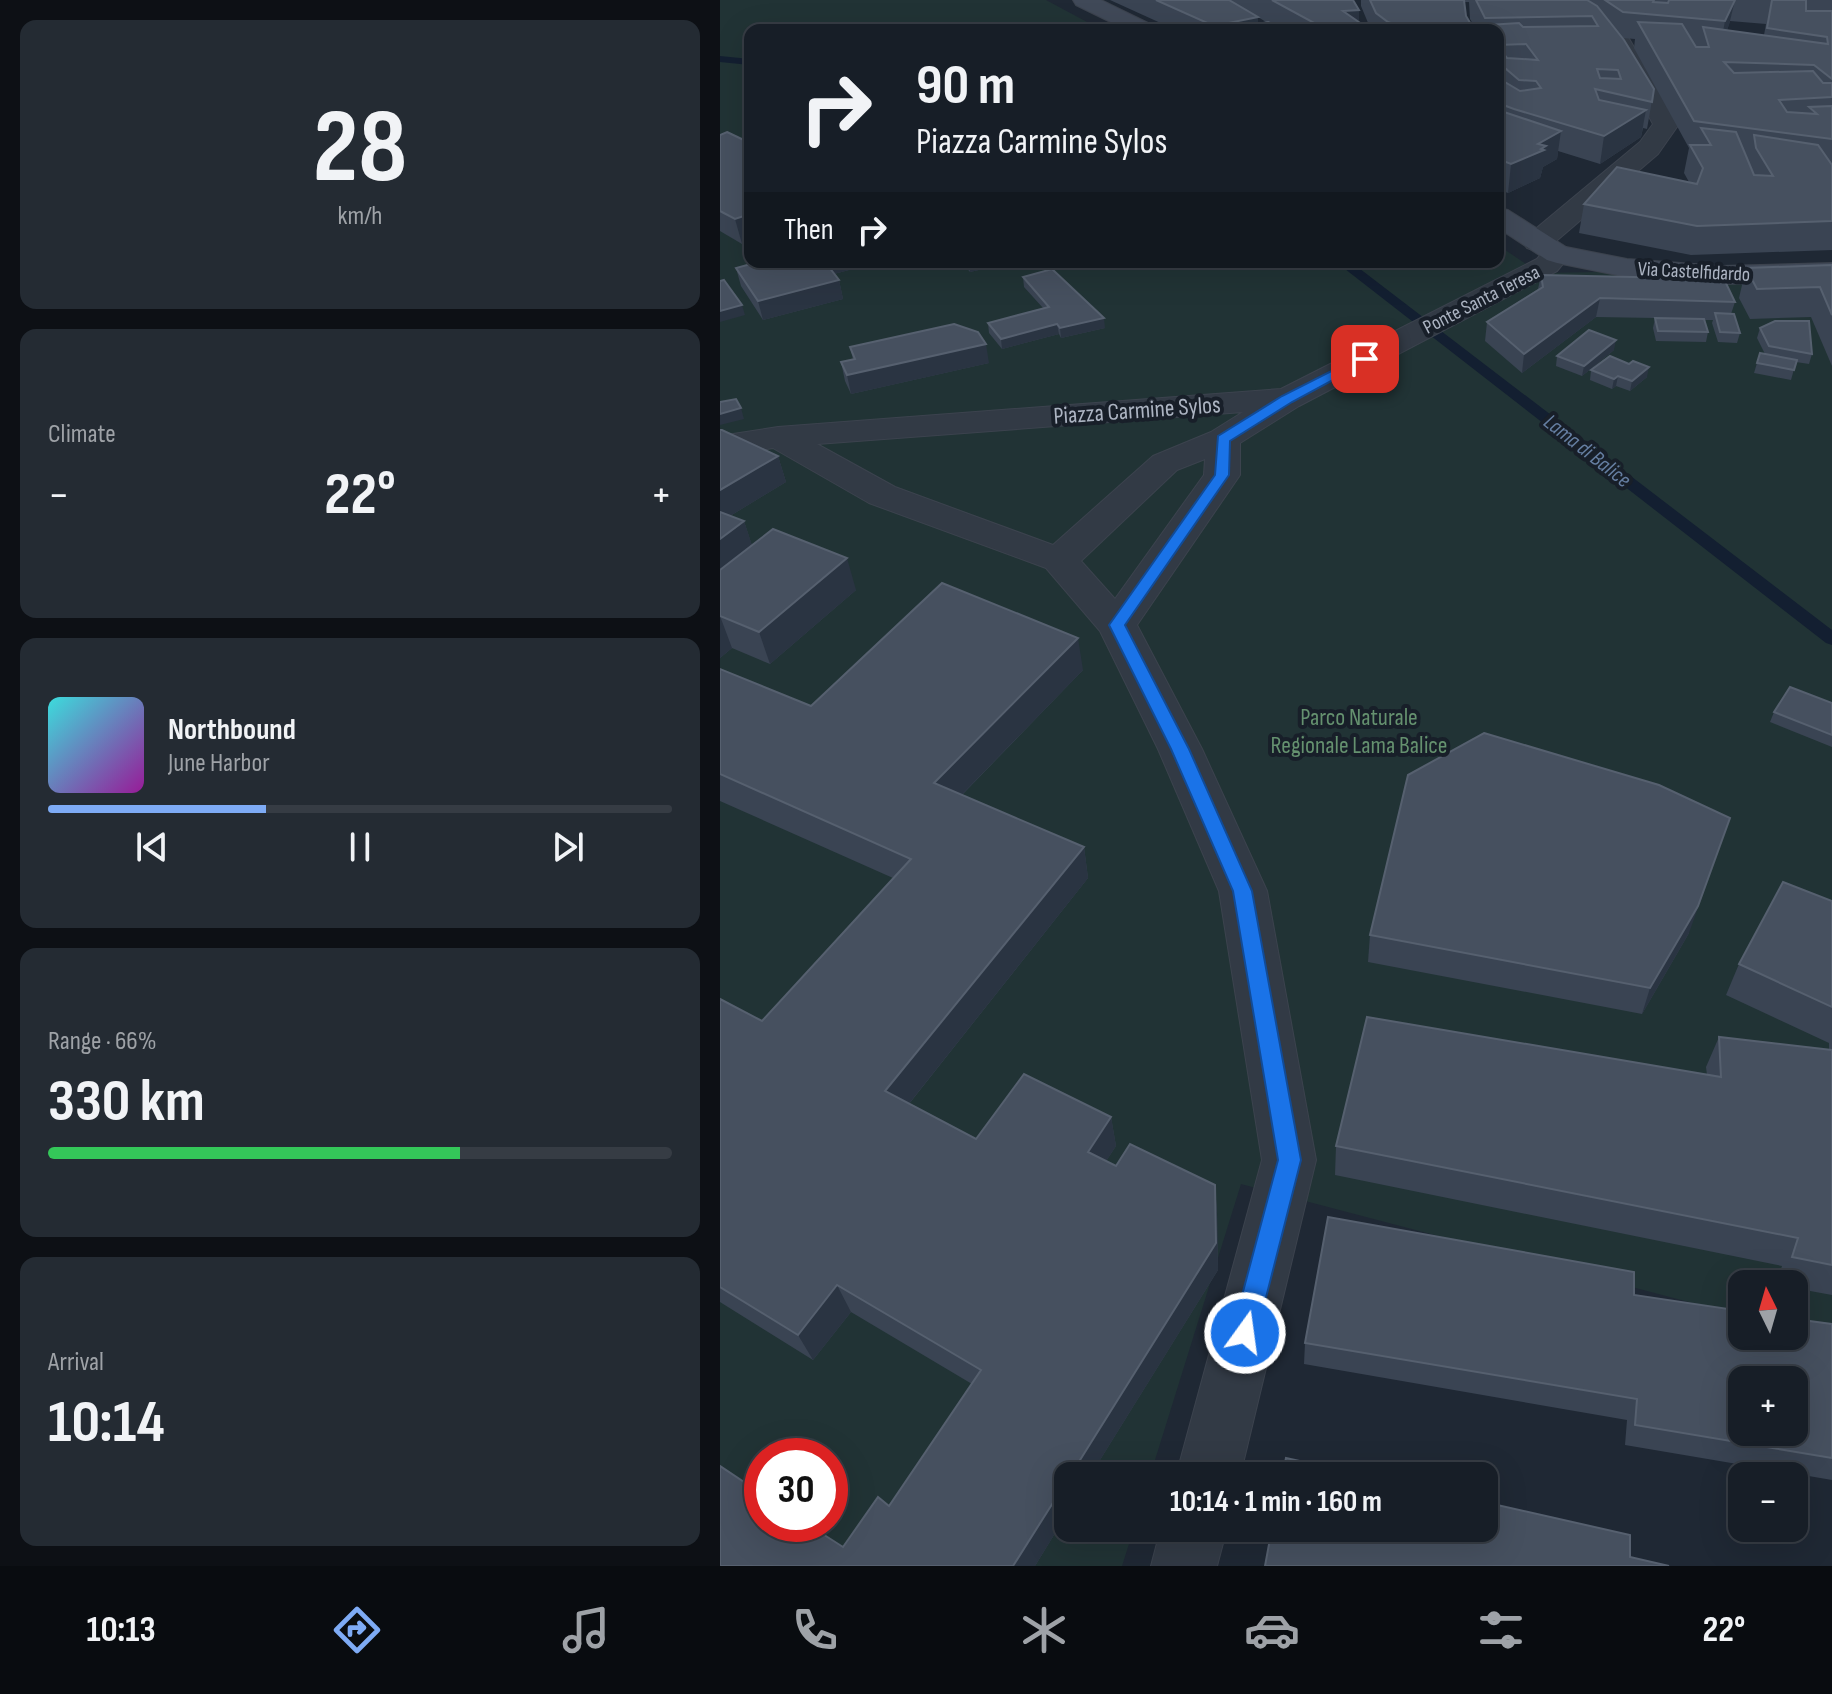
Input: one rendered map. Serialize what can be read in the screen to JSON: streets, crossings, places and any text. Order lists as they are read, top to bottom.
{
  "streets": {
    "street": ["Via Castelfidardo", "Ponte Santa Teresa", "Piazza Carmine Sylos"]
  },
  "crossings": [
    ["Via Castelfidardo", "Ponte Santa Teresa"],
    ["Ponte Santa Teresa", "Piazza Carmine Sylos"]
  ],
  "water": ["Lama di Balice"],
  "parks": ["Parco Naturale Regionale Lama Balice"],
  "north": "top",
  "page": {
    "tile": [
      ["28", "km/h"],
      "Climate",
      ["Range · 66%", "330 km"],
      ["Arrival", "10:14"]
    ],
    "turn": ["90 m", "Piazza Carmine Sylos"],
    "then": "Then",
    "heat": ["−", "22°", "+"],
    "song": ["Northbound", "June Harbor"],
    "map_buttons": ["+", "−"],
    "limit": "30",
    "trip": "10:14 · 1 min · 160 m",
    "tabs": ["10:13", "22°"]
  }
}
